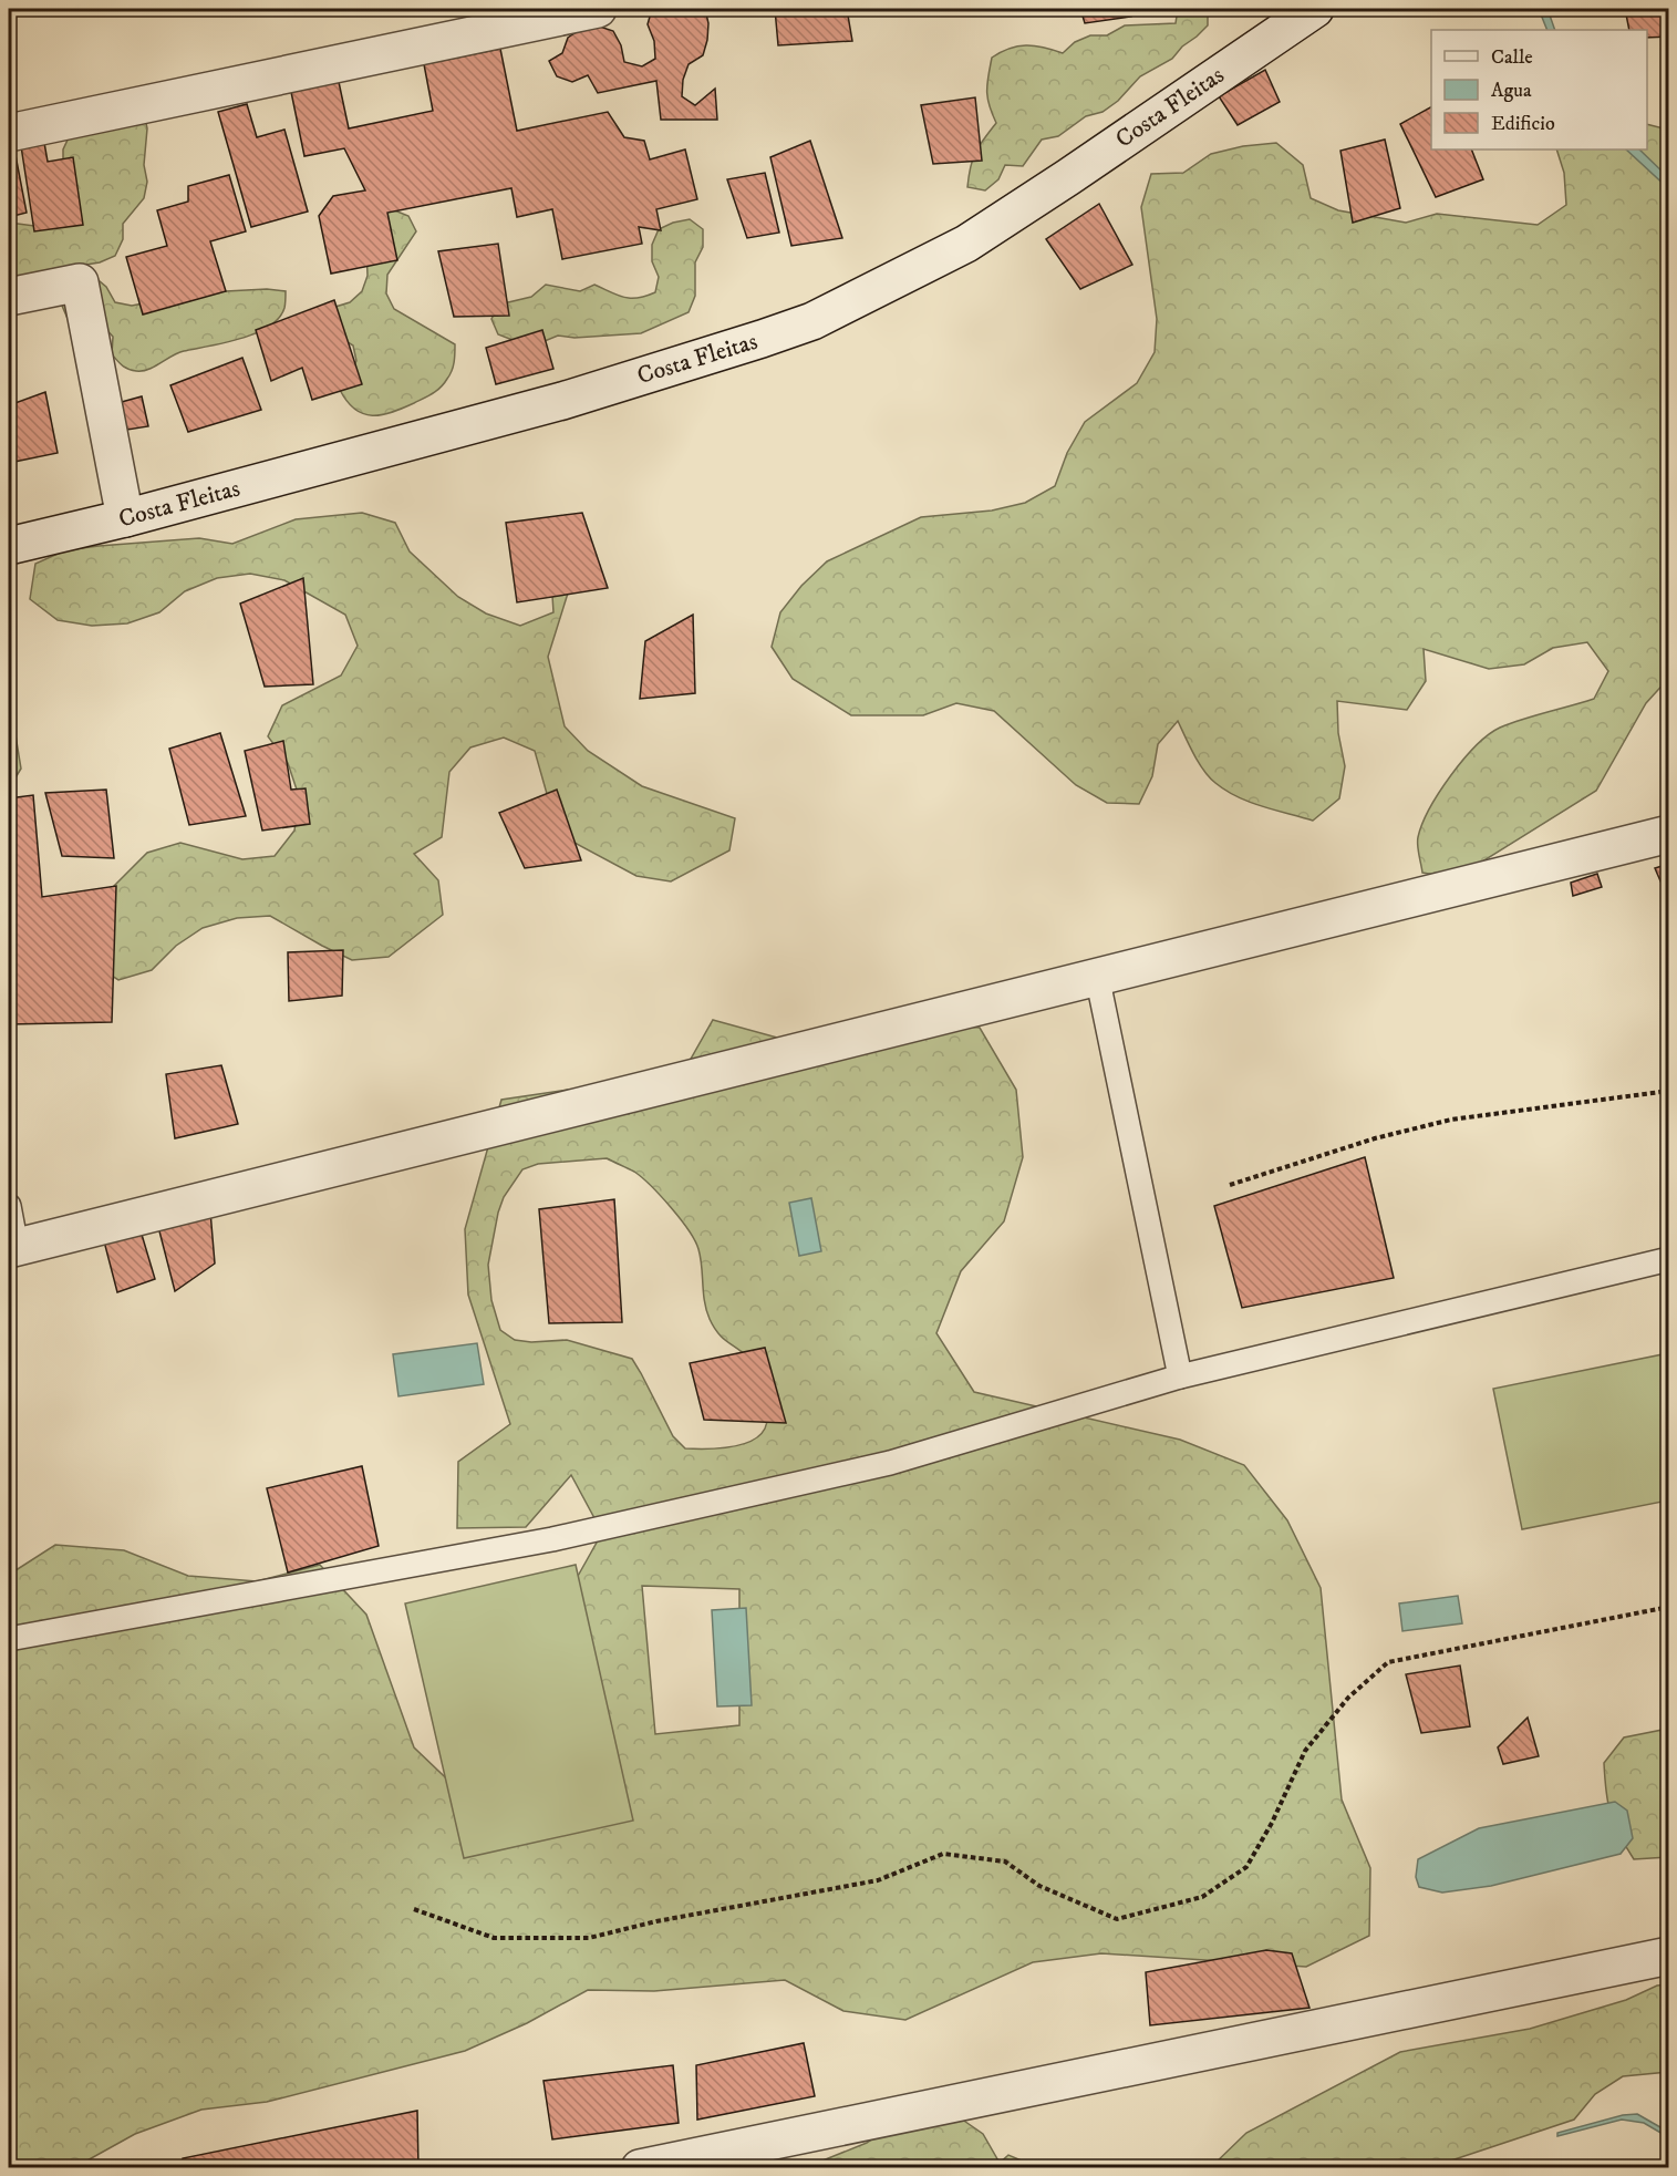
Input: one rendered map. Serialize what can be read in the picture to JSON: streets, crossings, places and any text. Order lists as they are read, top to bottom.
{
  "streets": {
    "street": ["Costa Fleitas"]
  },
  "legend": ["Calle", "Agua", "Edificio"]
}
